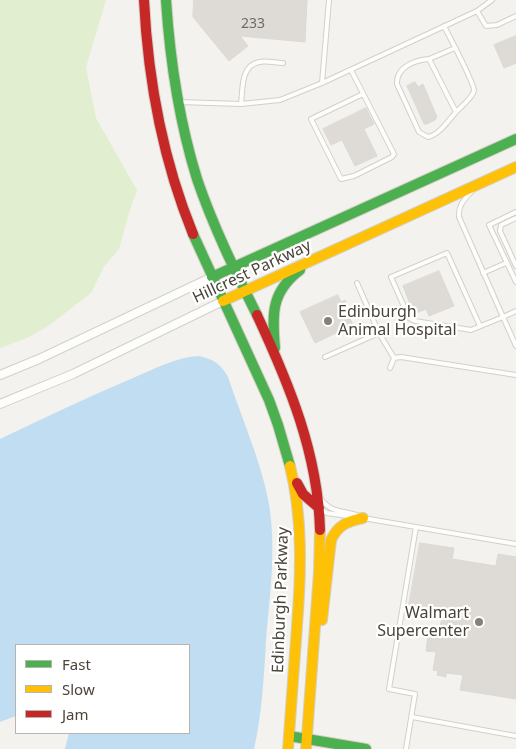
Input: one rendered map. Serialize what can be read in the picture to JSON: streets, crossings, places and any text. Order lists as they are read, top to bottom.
{
  "streets": {
    "main road": ["Hillcrest Parkway", "Edinburgh Parkway"]
  },
  "crossings": [
    ["Hillcrest Parkway", "Edinburgh Parkway"]
  ],
  "places": ["Edinburgh Animal Hospital", "Walmart Supercenter"],
  "house_numbers": ["233"],
  "legend": ["Fast", "Slow", "Jam"]
}
